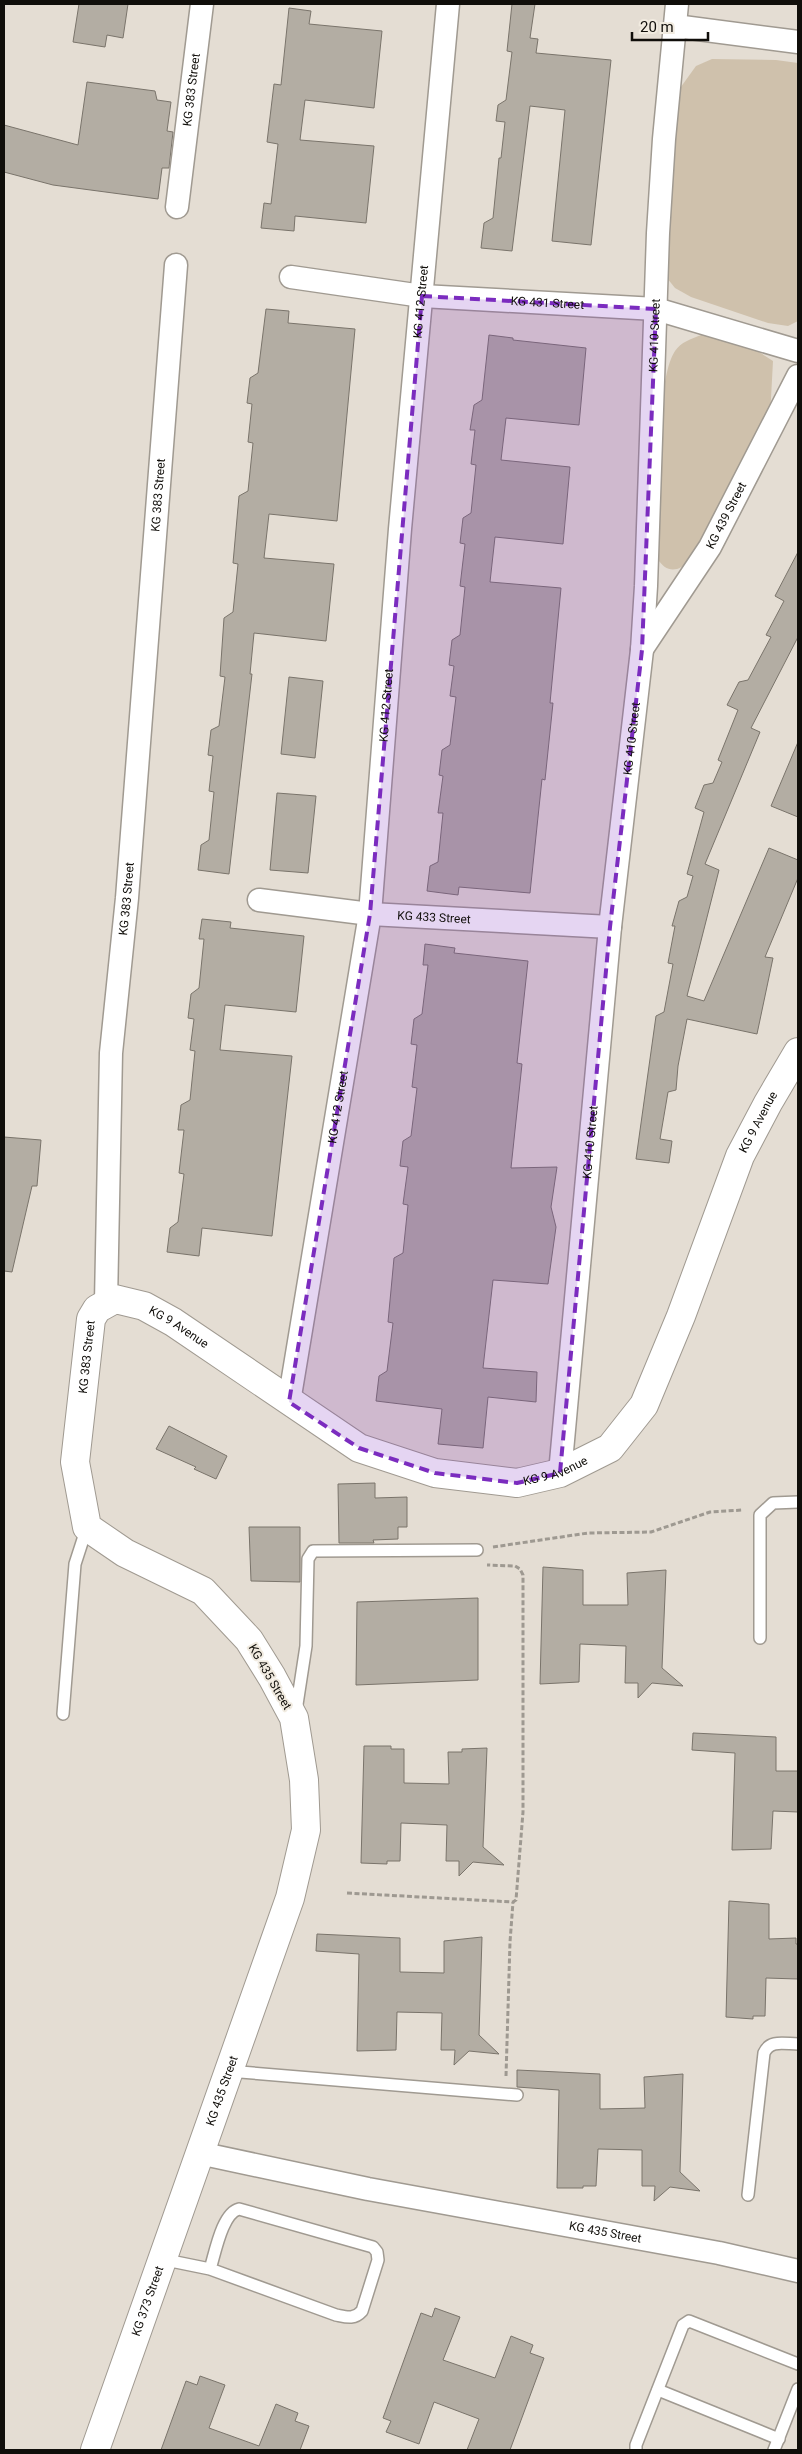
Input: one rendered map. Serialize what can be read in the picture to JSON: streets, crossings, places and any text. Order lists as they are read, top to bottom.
{
  "streets": {
    "main road": [
      "KG 383 Street",
      "KG 9 Avenue",
      "KG 435 Street",
      "KG 373 Street"
    ],
    "street": [
      "KG 412 Street",
      "KG 431 Street",
      "KG 410 Street",
      "KG 439 Street",
      "KG 433 Street"
    ]
  },
  "crossings": [
    ["KG 383 Street", "KG 9 Avenue"],
    ["KG 383 Street", "KG 435 Street"],
    ["KG 412 Street", "KG 431 Street"],
    ["KG 412 Street", "KG 433 Street"],
    ["KG 412 Street", "KG 9 Avenue"],
    ["KG 431 Street", "KG 410 Street"],
    ["KG 410 Street", "KG 439 Street"],
    ["KG 410 Street", "KG 433 Street"],
    ["KG 410 Street", "KG 9 Avenue"],
    ["KG 435 Street", "KG 373 Street"]
  ],
  "scale_bar": "20 m"
}
